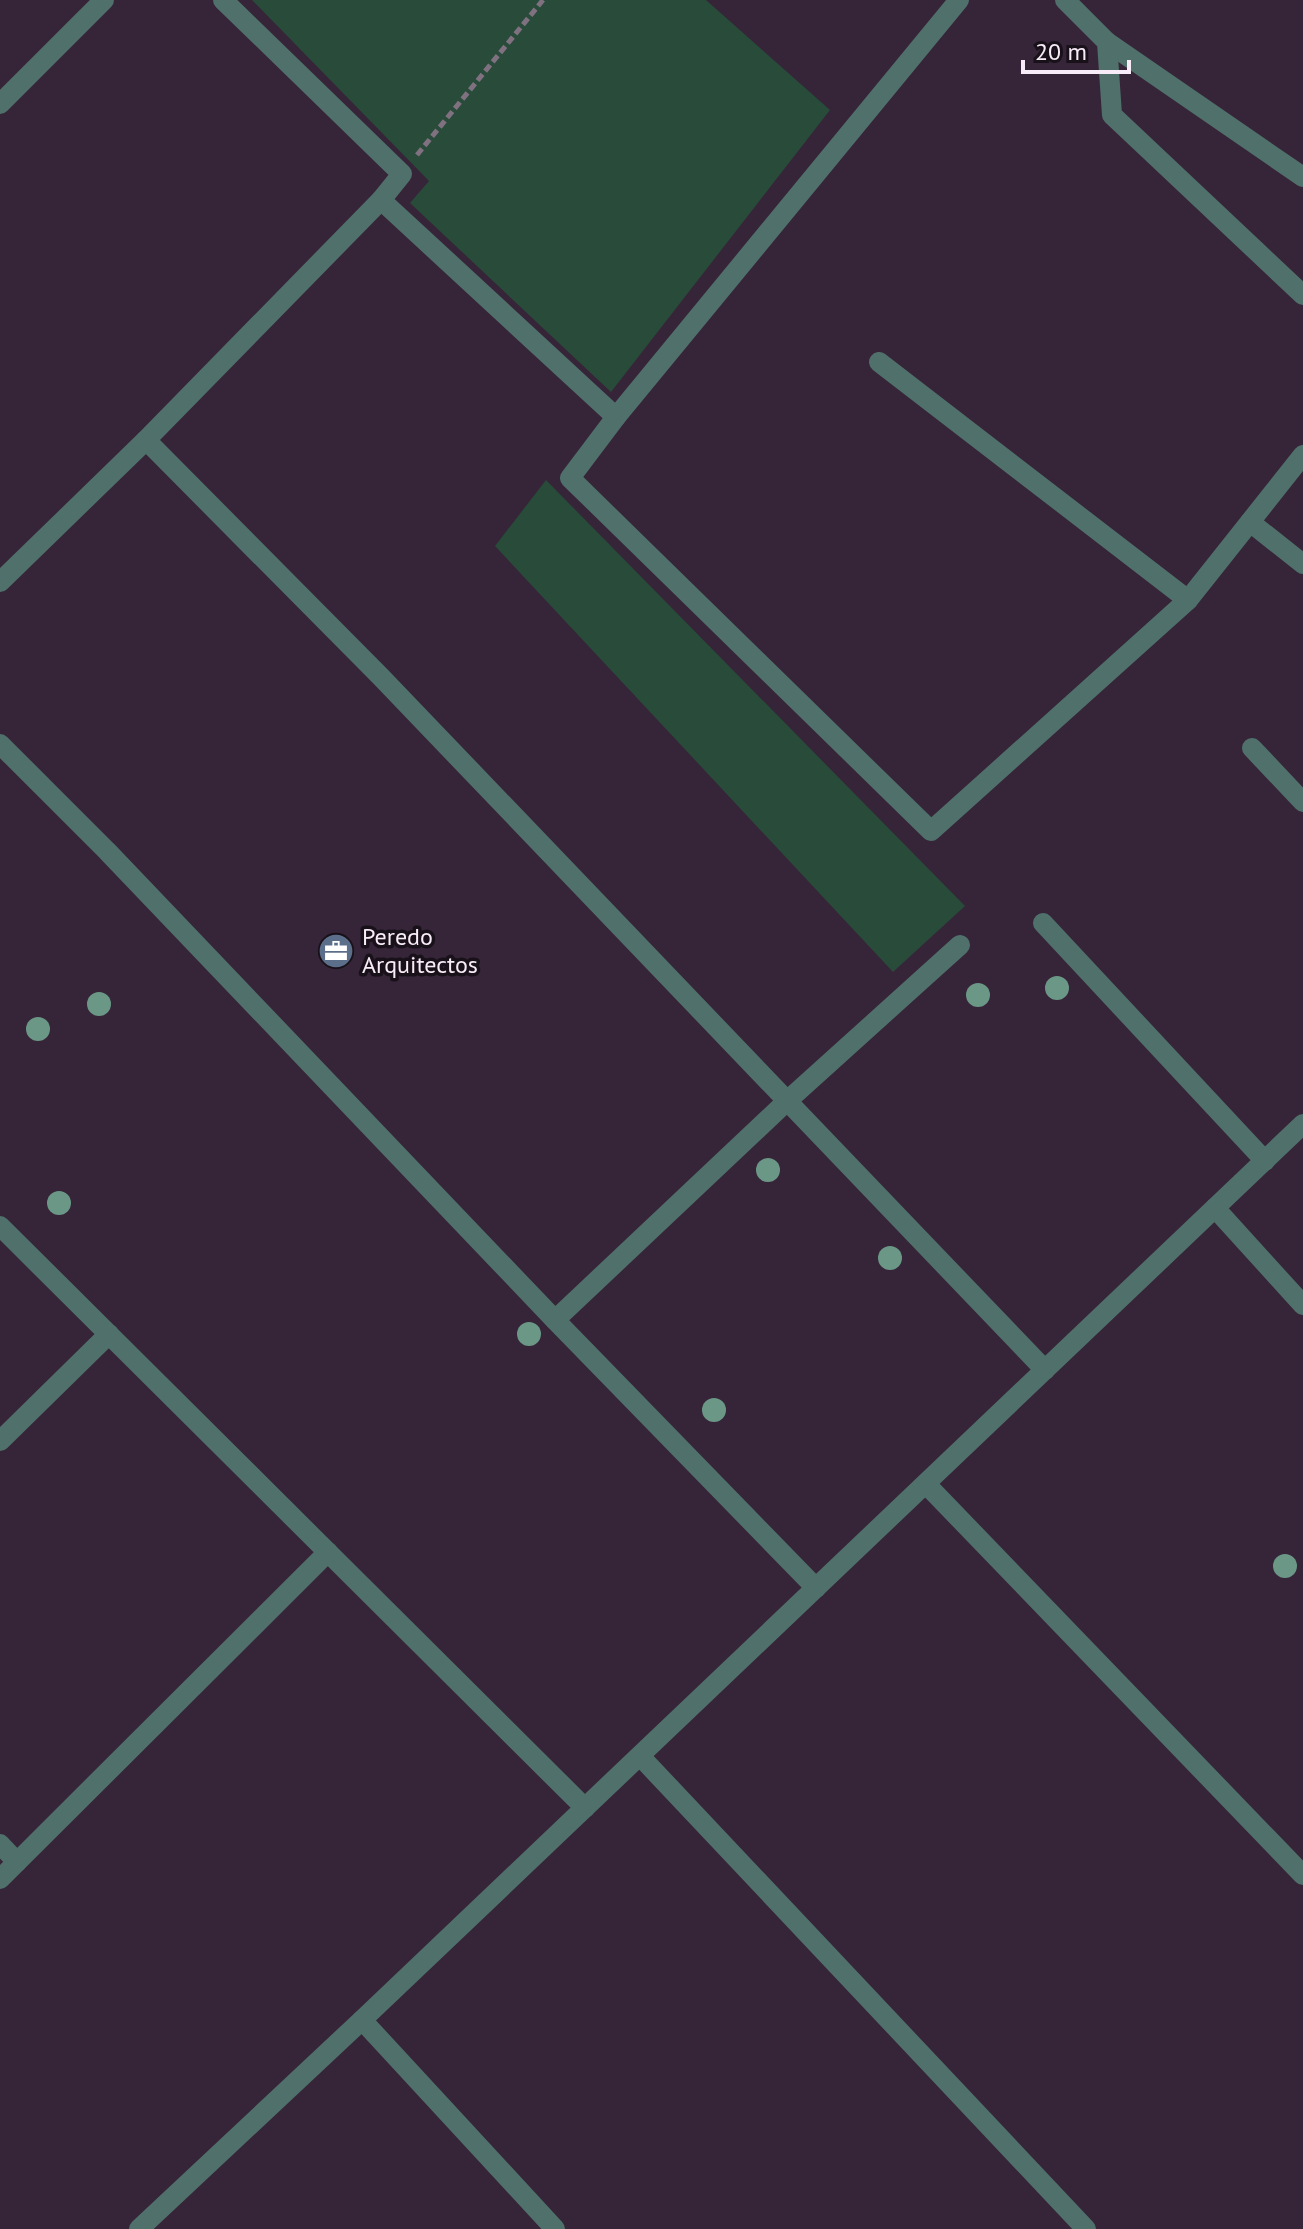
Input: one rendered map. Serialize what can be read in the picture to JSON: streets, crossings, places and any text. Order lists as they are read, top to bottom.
{
  "places": {
    "office": ["Peredo Arquitectos"]
  },
  "scale_bar": "20 m"
}
